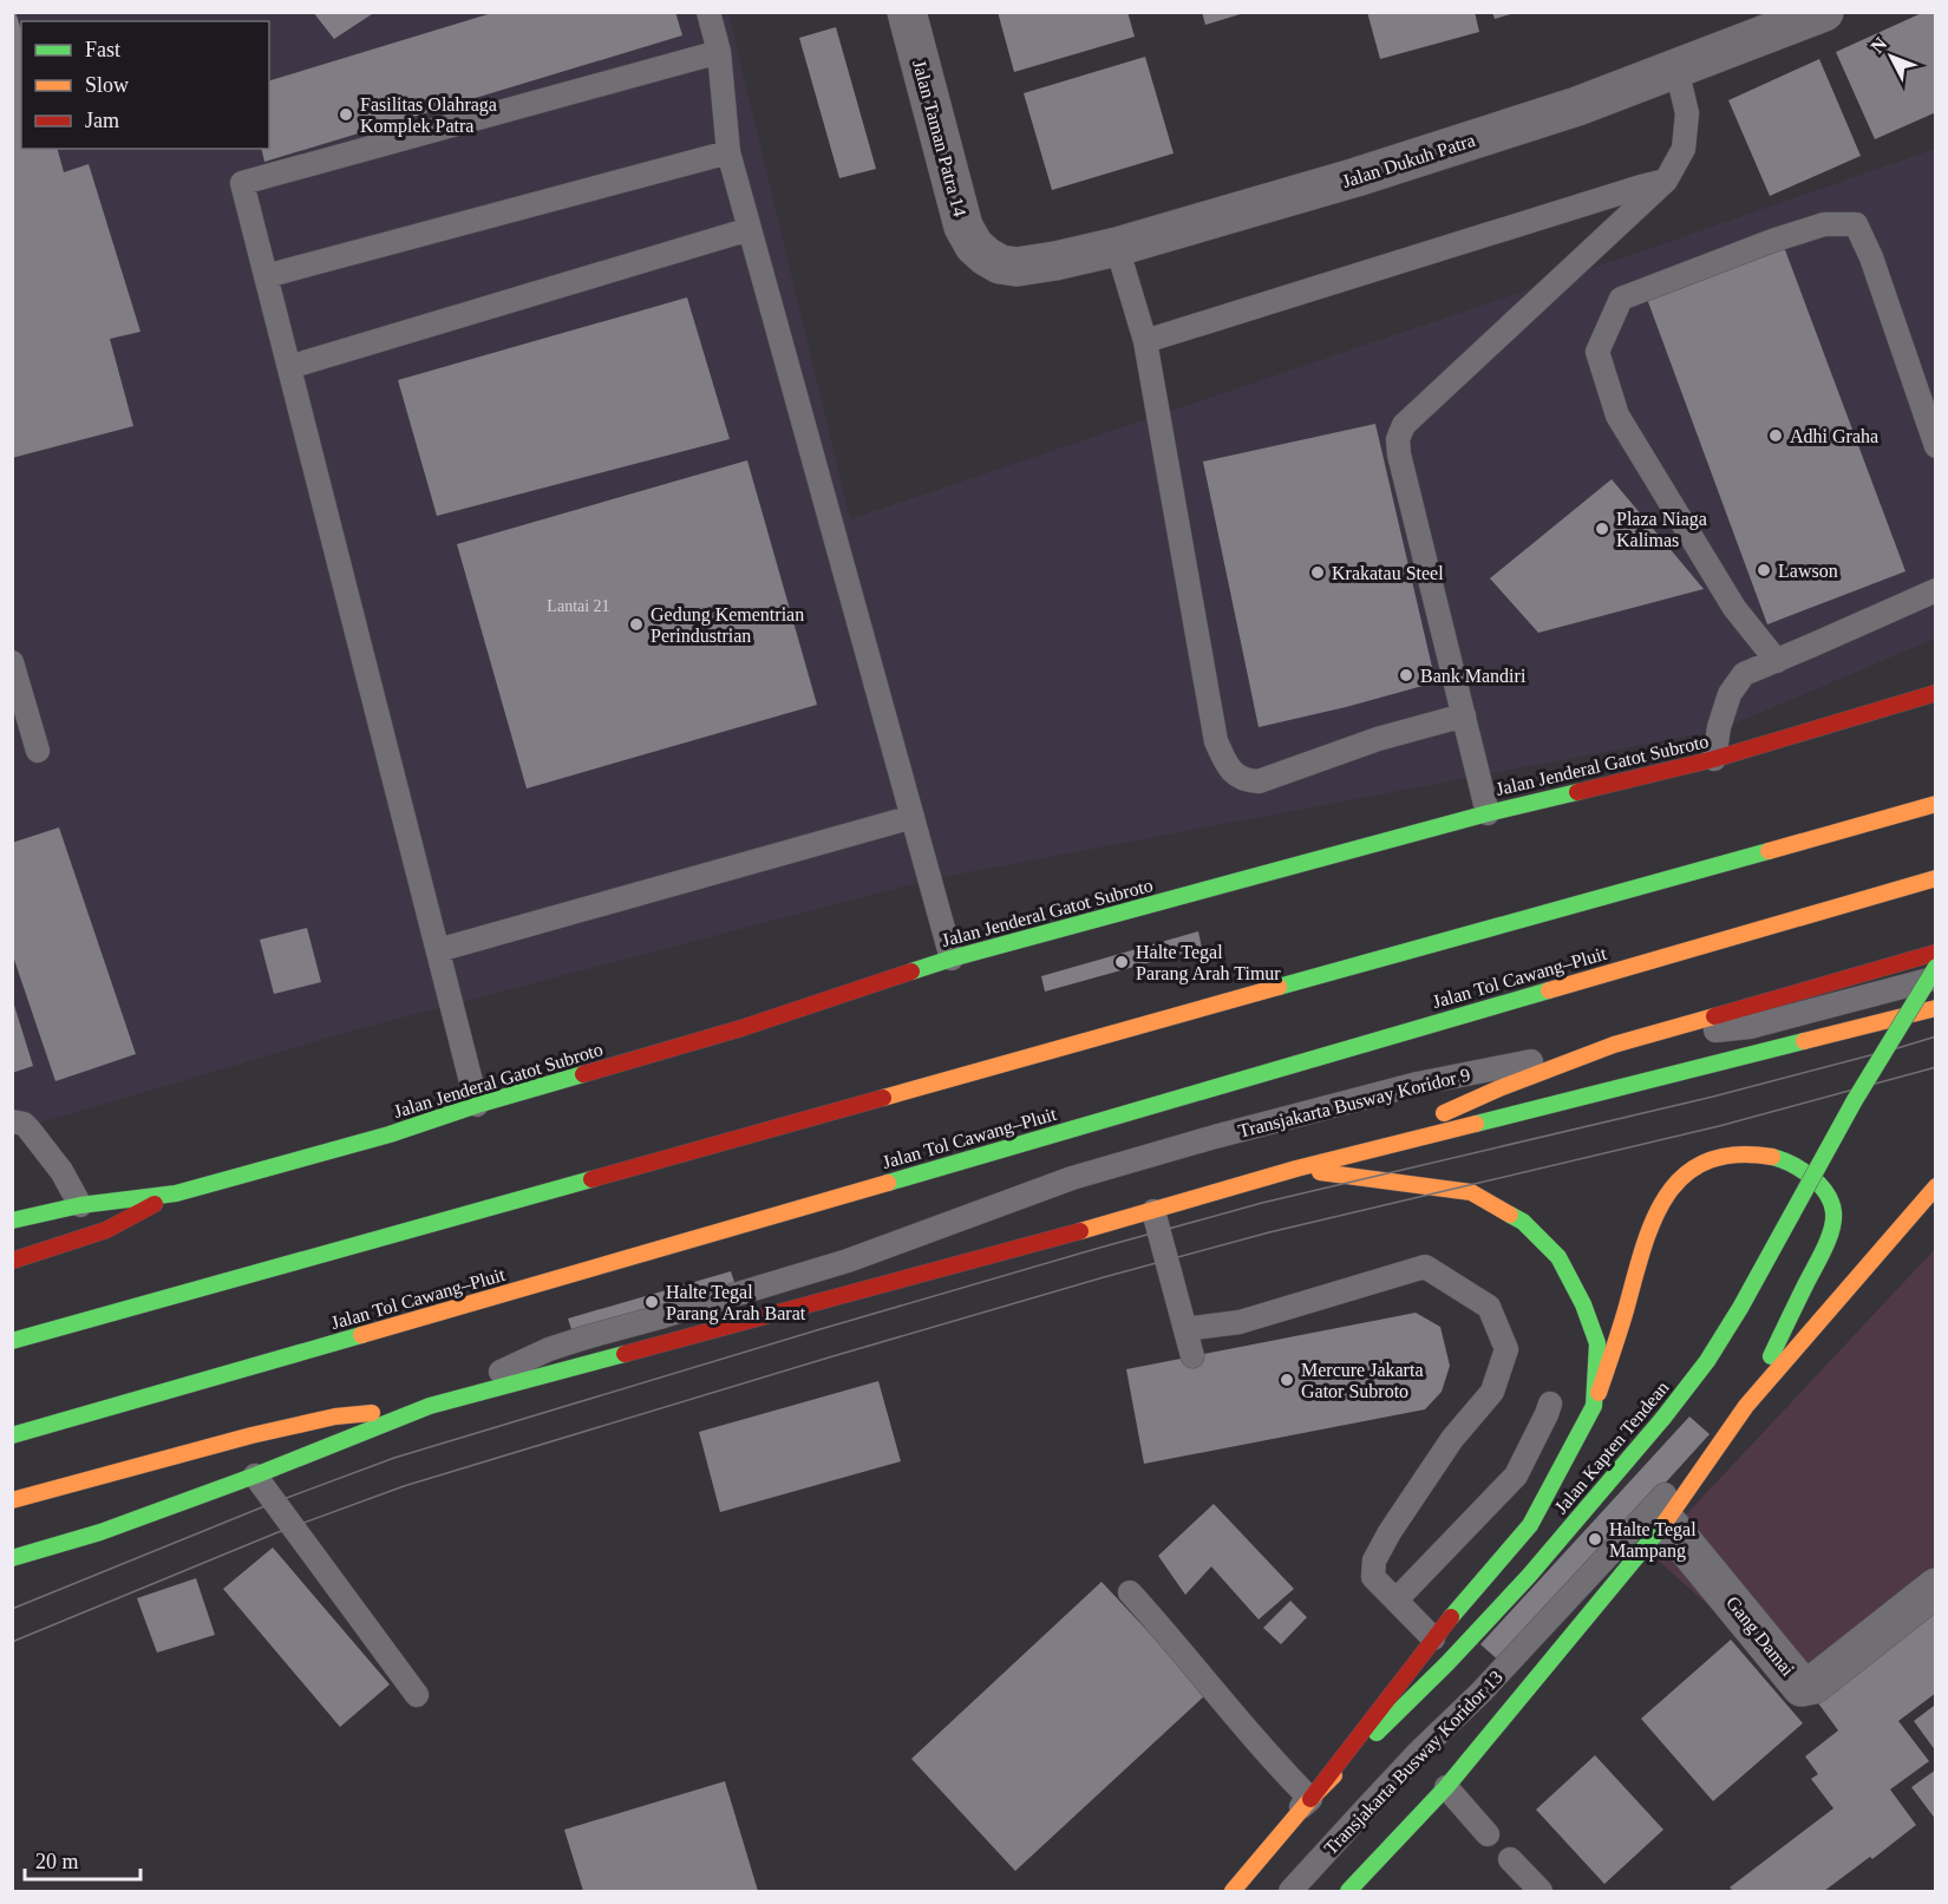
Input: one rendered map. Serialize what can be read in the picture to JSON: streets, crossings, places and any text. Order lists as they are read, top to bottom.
{
  "streets": {
    "main road": ["Jalan Jenderal Gatot Subroto", "Jalan Tol Cawang–Pluit", "Jalan Kapten Tendean"],
    "street": ["Jalan Taman Patra 14", "Jalan Dukuh Patra", "Gang Damai"],
    "lane": ["Transjakarta Busway Koridor 9", "Transjakarta Busway Koridor 13"]
  },
  "crossings": [
    ["Jalan Taman Patra 14", "Jalan Dukuh Patra"]
  ],
  "places": [
    "Fasilitas Olahraga Komplek Patra",
    "Adhi Graha",
    "Plaza Niaga Kalimas",
    "Lawson",
    "Krakatau Steel",
    "Gedung Kementrian Perindustrian",
    "Bank Mandiri",
    "Halte Tegal Parang Arah Timur",
    "Halte Tegal Parang Arah Barat",
    "Mercure Jakarta Gator Subroto",
    "Halte Tegal Mampang"
  ],
  "house_numbers": ["Lantai 21"],
  "legend": ["Fast", "Slow", "Jam"],
  "scale_bar": "20 m",
  "north": "top left"
}
